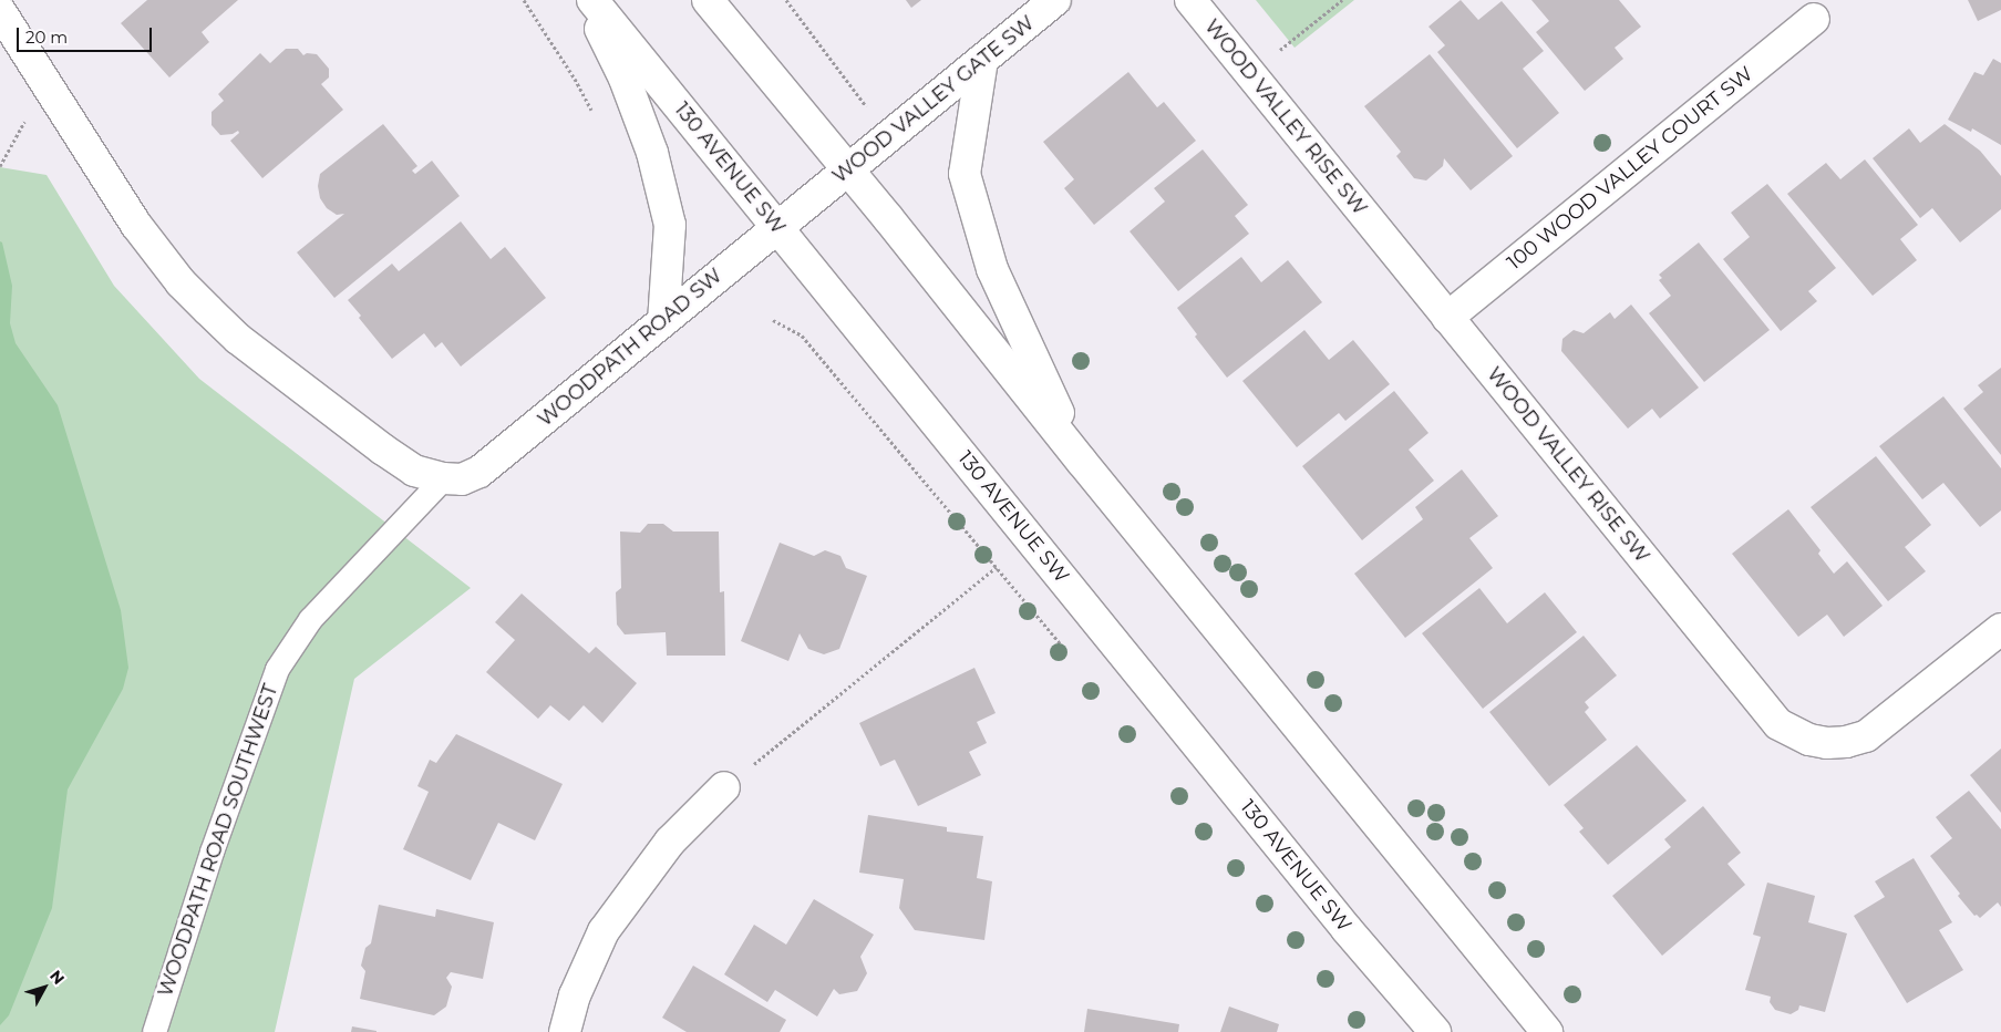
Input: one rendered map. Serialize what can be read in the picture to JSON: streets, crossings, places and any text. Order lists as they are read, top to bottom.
{
  "streets": {
    "street": [
      "WOOD VALLEY GATE SW",
      "WOOD VALLEY RISE SW",
      "130 AVENUE SW",
      "100 WOOD VALLEY COURT SW",
      "WOODPATH ROAD SW"
    ],
    "lane": ["WOODPATH ROAD SOUTHWEST"]
  },
  "crossings": [
    ["WOOD VALLEY GATE SW", "WOODPATH ROAD SW"],
    ["WOOD VALLEY RISE SW", "100 WOOD VALLEY COURT SW"],
    ["130 AVENUE SW", "WOODPATH ROAD SW"],
    ["WOODPATH ROAD SW", "WOODPATH ROAD SOUTHWEST"]
  ],
  "scale_bar": "20 m",
  "north": "top right"
}
